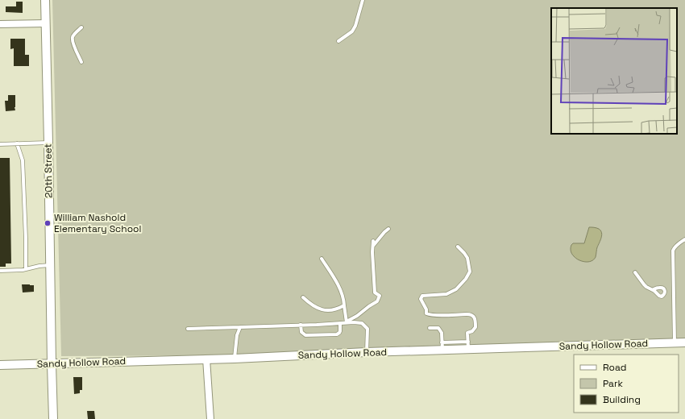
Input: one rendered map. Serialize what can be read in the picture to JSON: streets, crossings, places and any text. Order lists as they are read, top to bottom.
{
  "streets": {
    "street": ["20th Street", "Sandy Hollow Road"]
  },
  "crossings": [
    ["20th Street", "Sandy Hollow Road"]
  ],
  "places": ["William Nashold Elementary School"],
  "legend": ["Road", "Park", "Building"]
}
